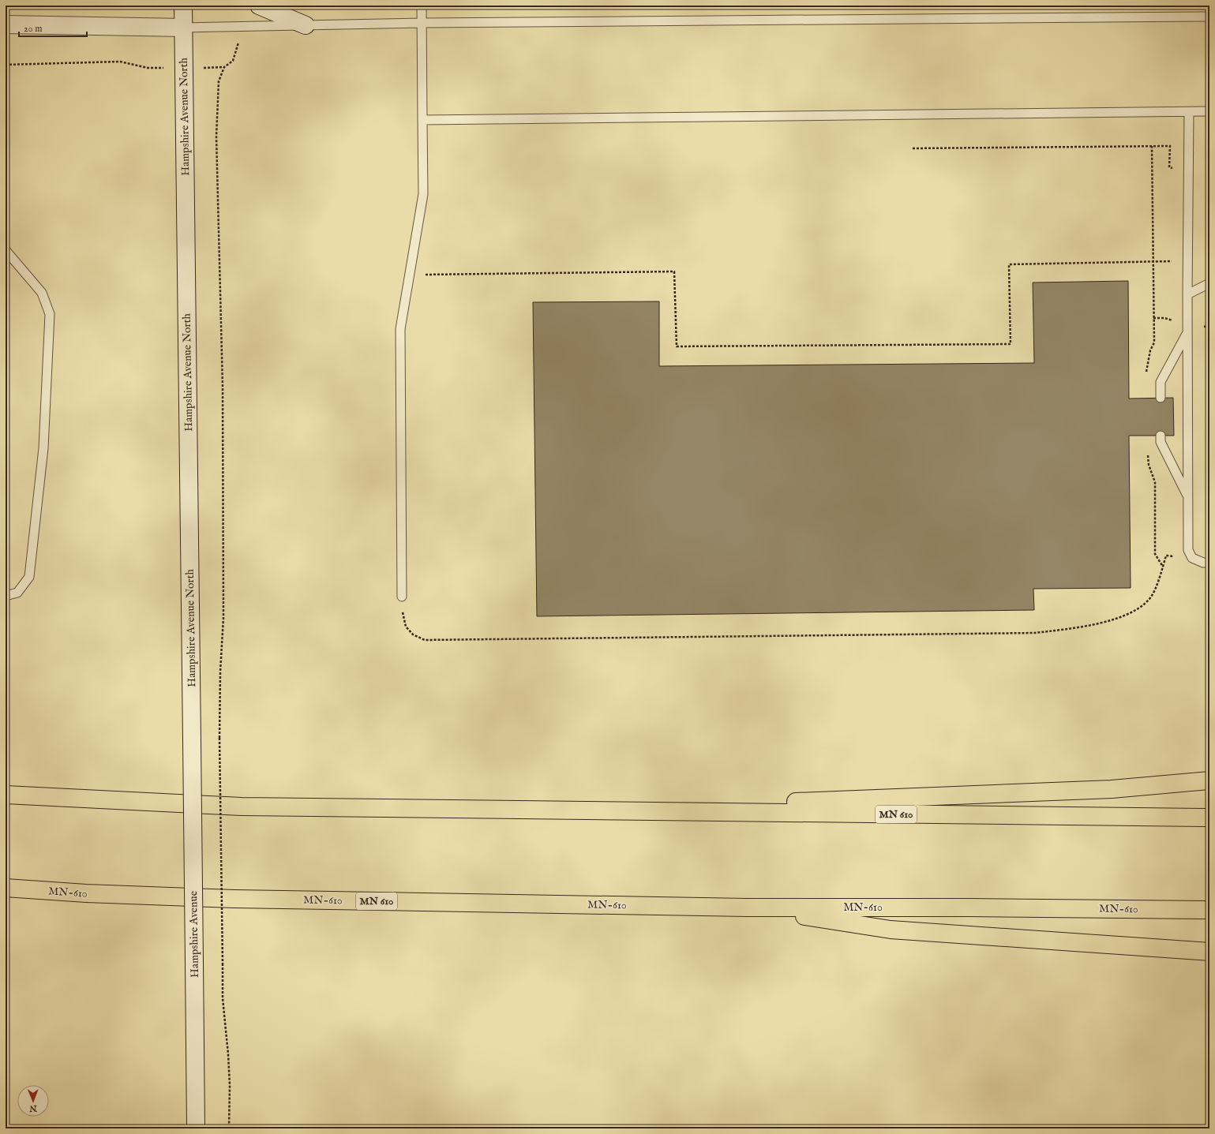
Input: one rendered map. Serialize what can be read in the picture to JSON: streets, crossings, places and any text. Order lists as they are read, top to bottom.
{
  "streets": {
    "highway": ["MN 610", "MN-610"],
    "street": ["Hampshire Avenue North", "Hampshire Avenue"]
  },
  "crossings": [
    ["Hampshire Avenue North", "Hampshire Avenue"]
  ],
  "scale_bar": "20 m",
  "north": "bottom"
}
